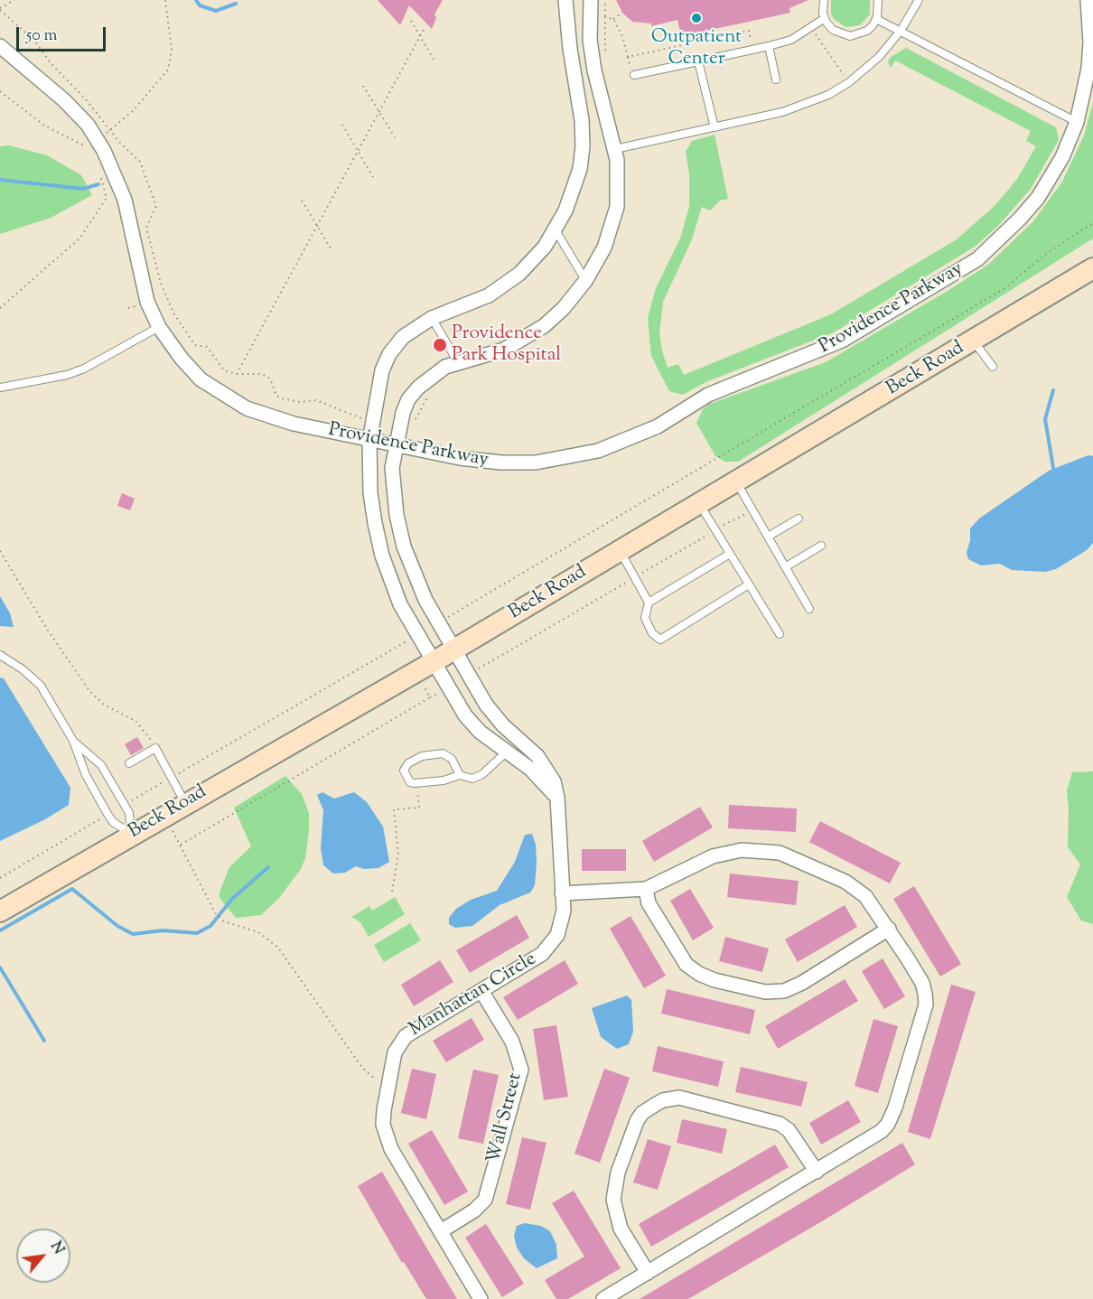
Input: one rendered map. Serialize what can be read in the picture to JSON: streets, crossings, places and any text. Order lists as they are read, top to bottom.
{
  "streets": {
    "main road": ["Beck Road"],
    "street": ["Providence Parkway", "Manhattan Circle", "Wall Street"]
  },
  "crossings": [
    ["Providence Parkway", "Manhattan Circle"],
    ["Beck Road", "Manhattan Circle"],
    ["Manhattan Circle", "Wall Street"]
  ],
  "places": ["Outpatient Center", "Providence Park Hospital"],
  "scale_bar": "50 m",
  "north": "top right"
}
